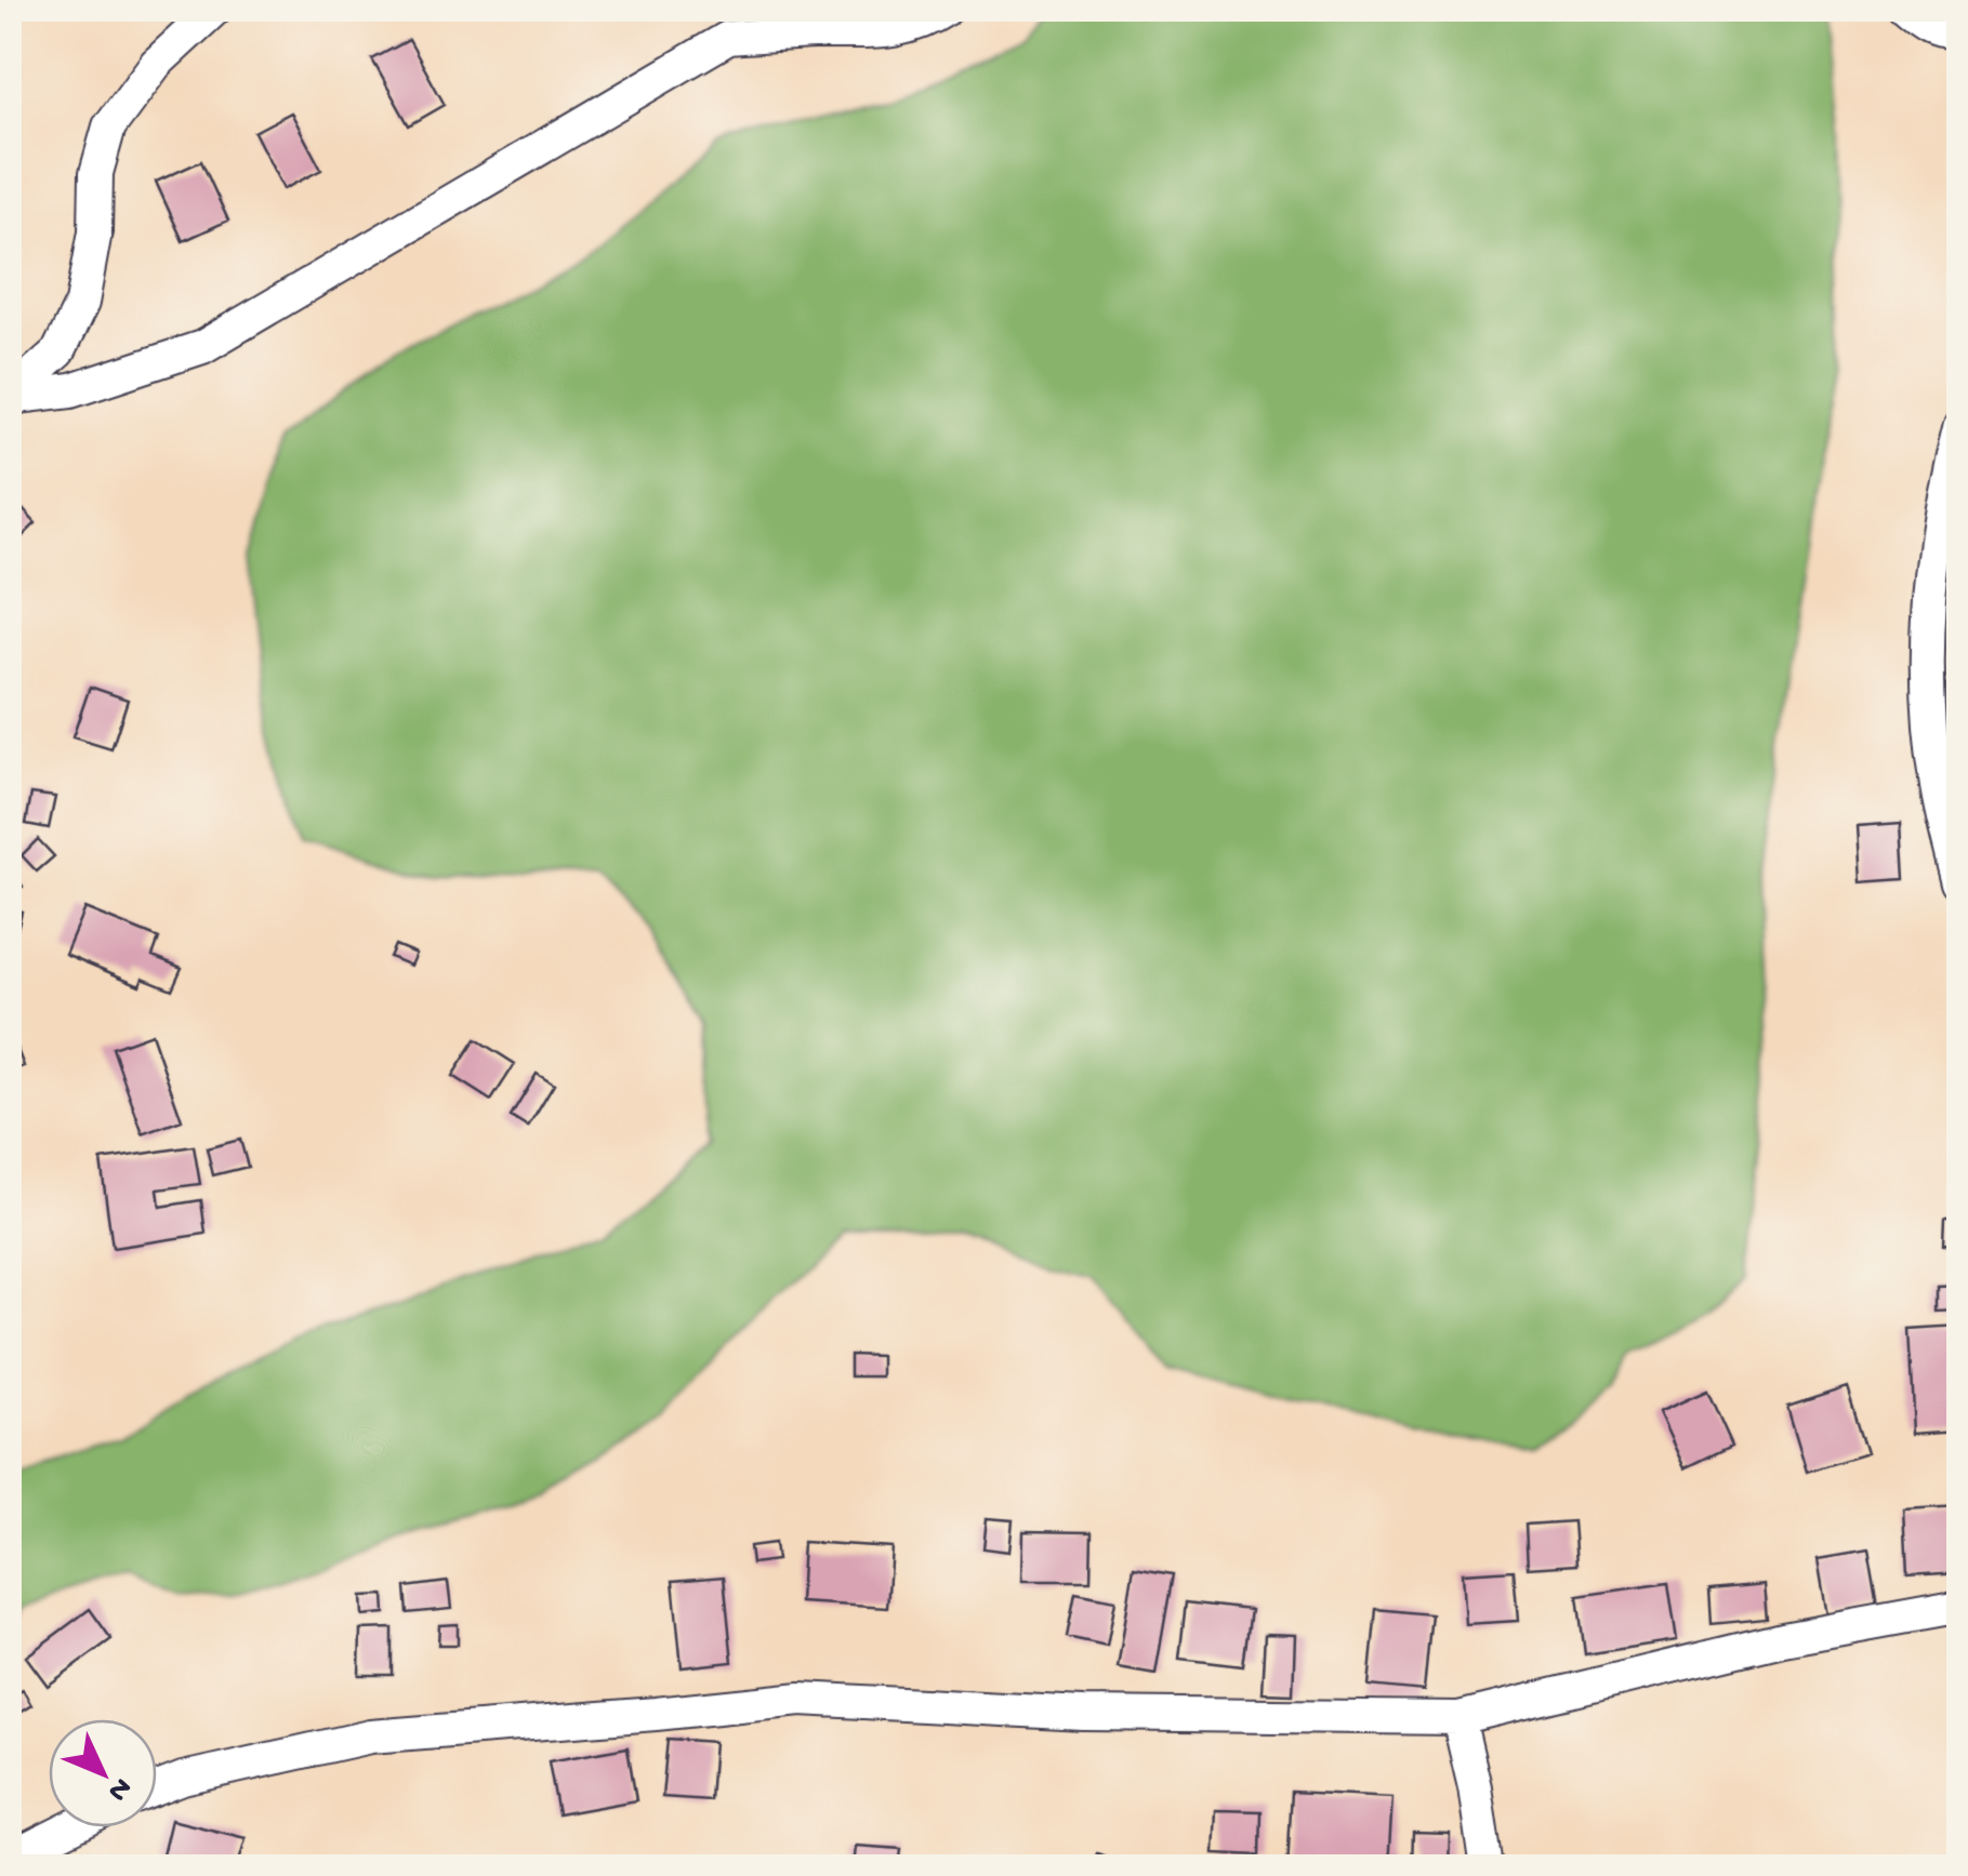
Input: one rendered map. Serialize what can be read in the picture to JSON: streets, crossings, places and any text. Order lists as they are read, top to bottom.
{
  "north": "bottom right"
}
